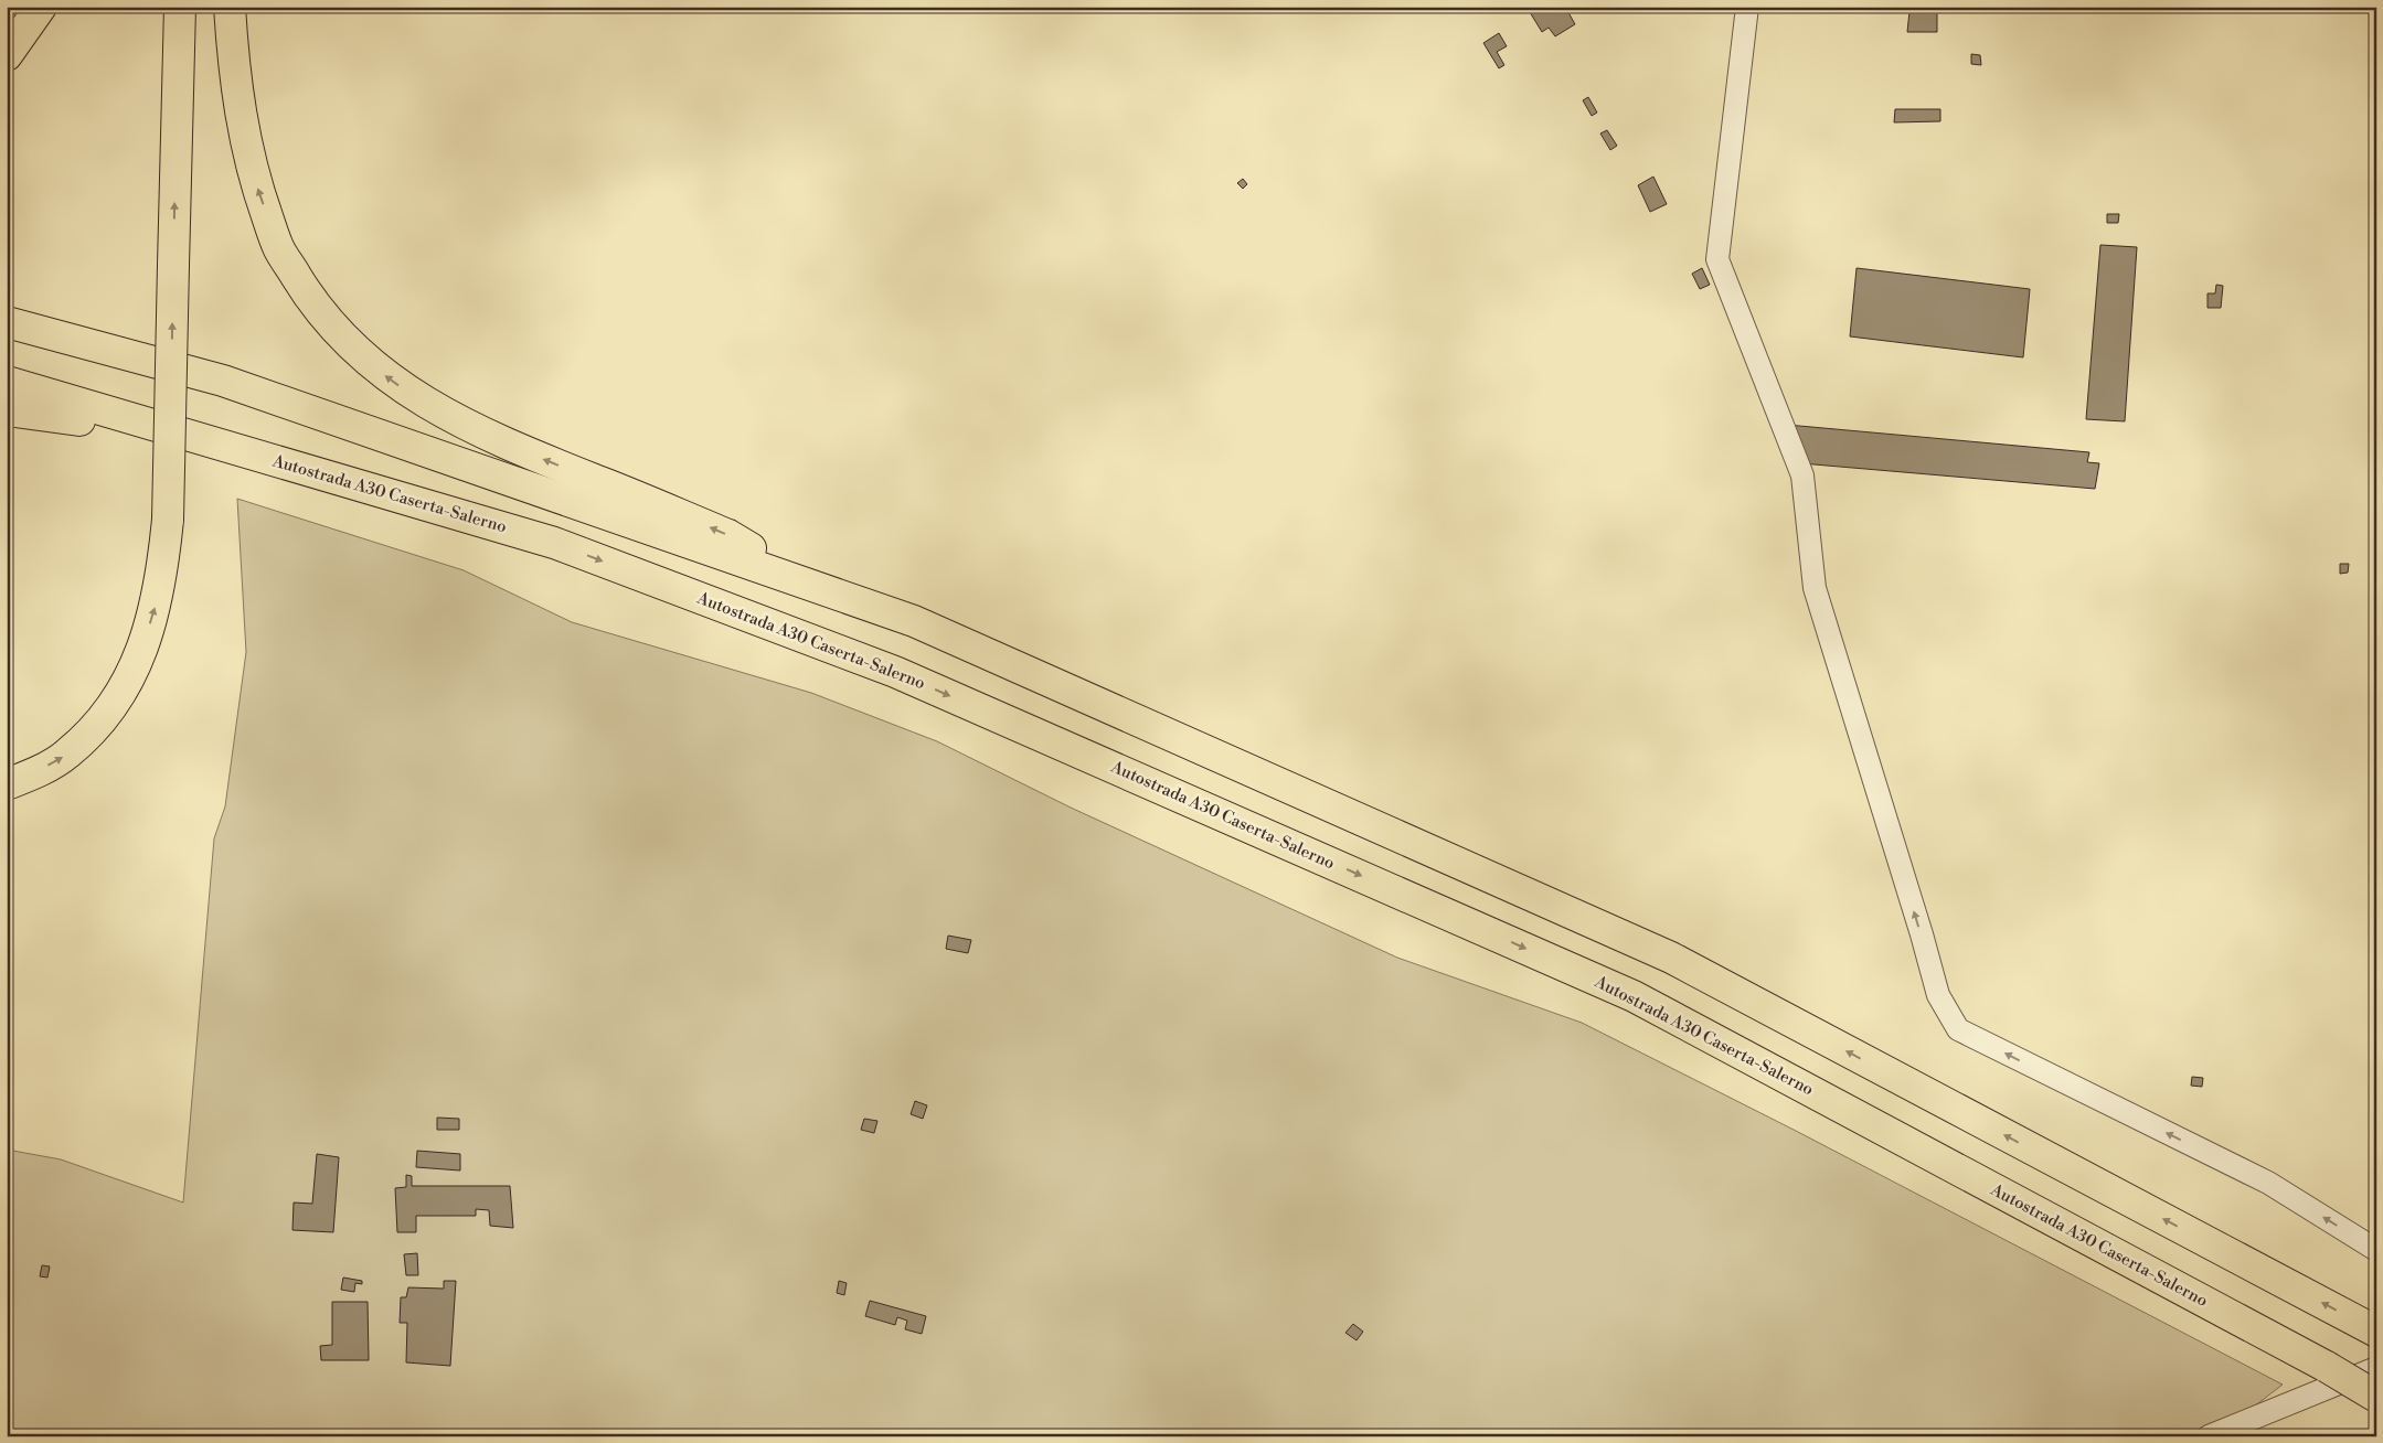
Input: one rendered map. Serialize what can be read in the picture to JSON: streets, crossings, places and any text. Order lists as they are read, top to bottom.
{
  "streets": {
    "highway": ["Autostrada A30 Caserta-Salerno"]
  }
}
